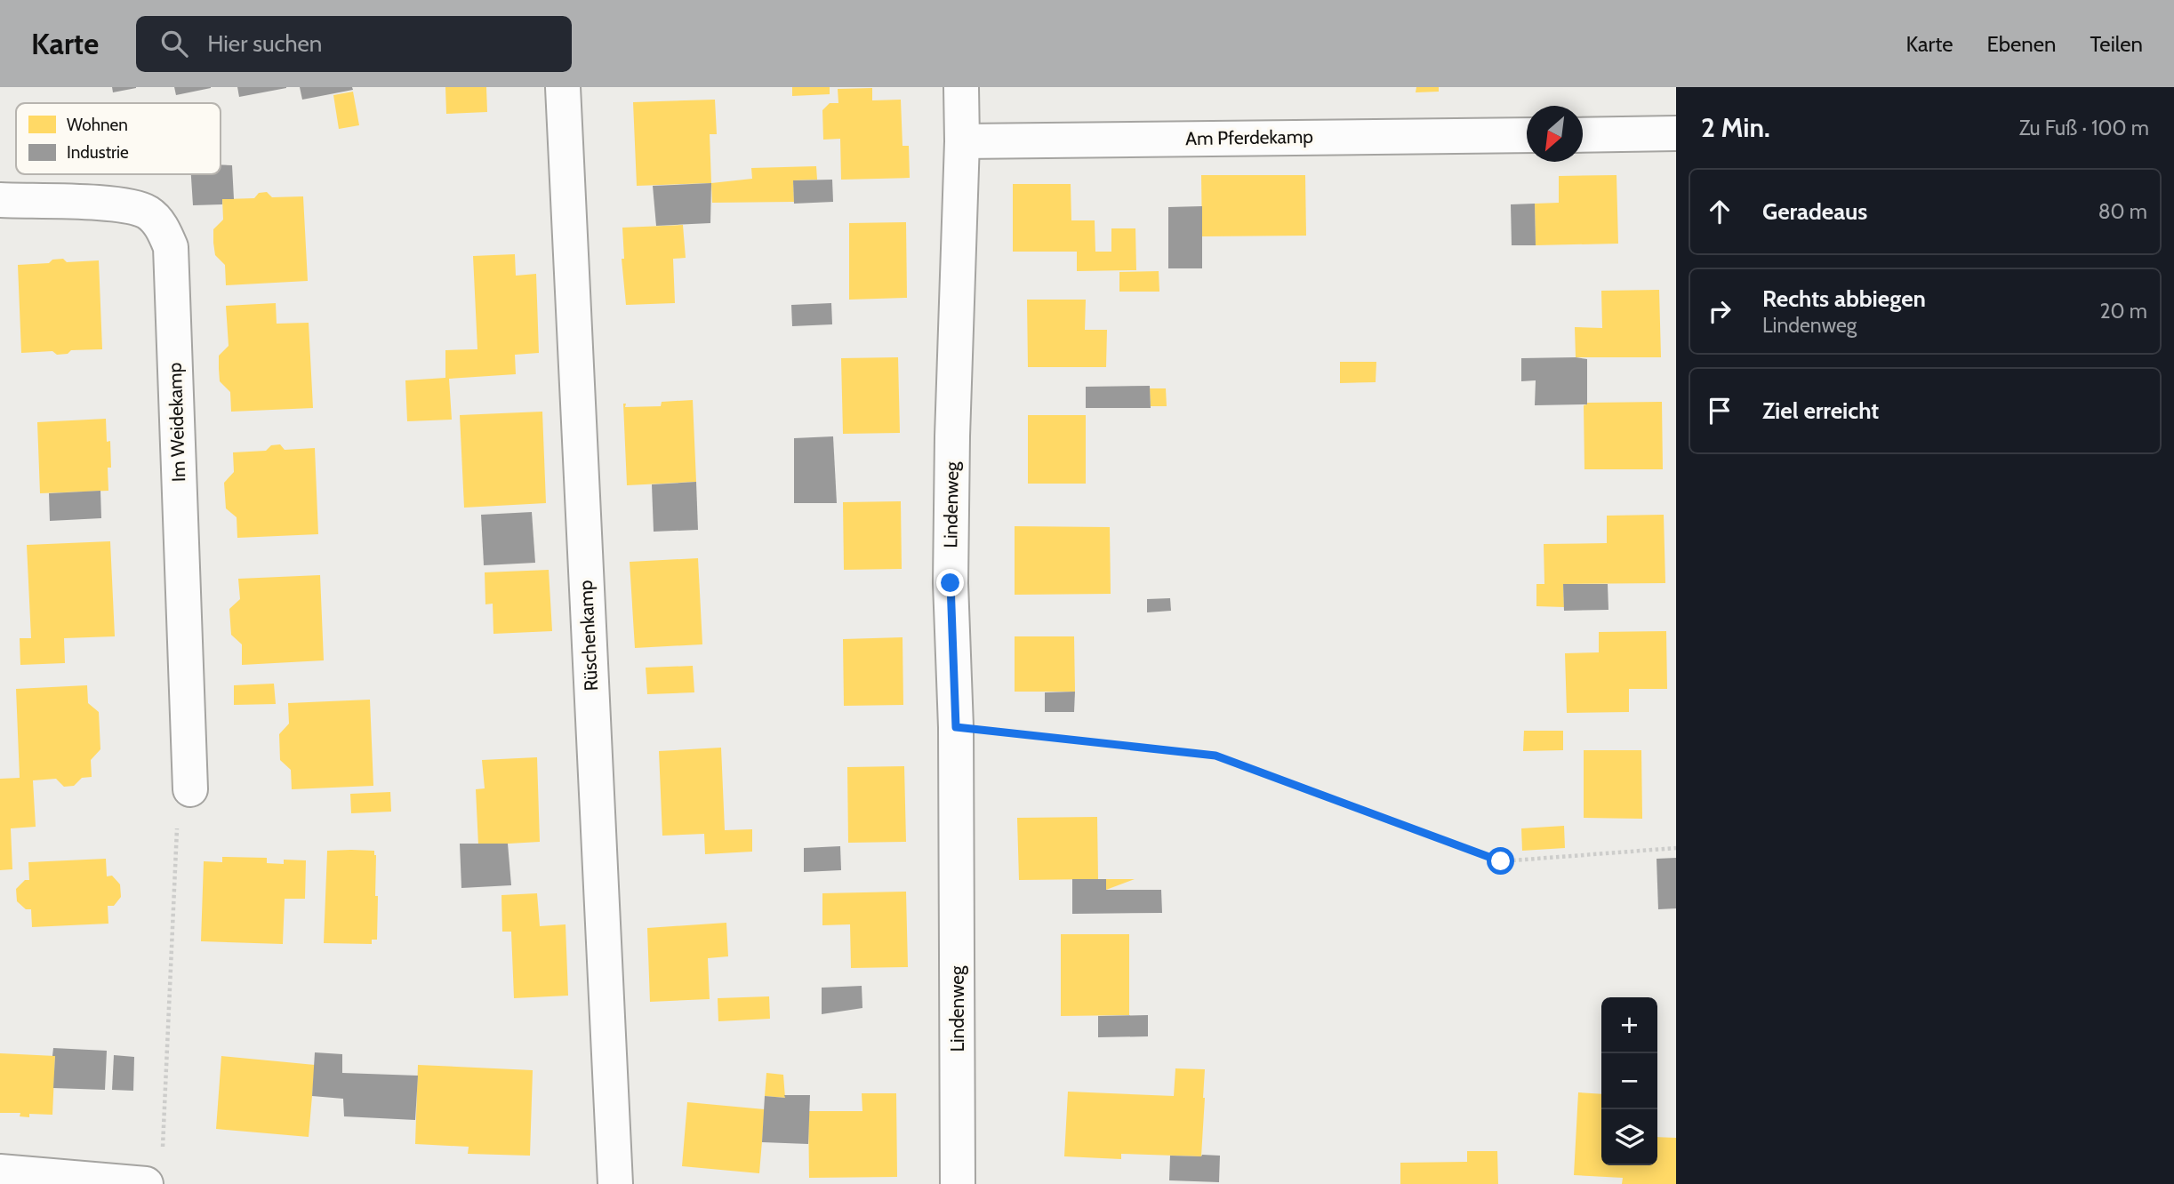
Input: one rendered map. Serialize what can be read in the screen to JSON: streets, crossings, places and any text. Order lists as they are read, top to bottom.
{
  "streets": {
    "street": [
      "Am Pferdekamp",
      "Im Weidekamp",
      "Lindenweg",
      "Rüschenkamp"
    ]
  },
  "crossings": [
    ["Am Pferdekamp", "Lindenweg"]
  ],
  "legend": ["Wohnen", "Industrie"],
  "north": "bottom left",
  "page": {
    "header": "Karte",
    "search": "Hier suchen",
    "nav": ["Karte", "Ebenen", "Teilen"],
    "heading": ["2 Min.", "Zu Fuß · 100 m"],
    "list": [
      ["Geradeaus", "80 m"],
      ["Rechts abbiegen", "Lindenweg", "20 m"],
      "Ziel erreicht"
    ],
    "map_buttons": ["+", "−"]
  }
}
